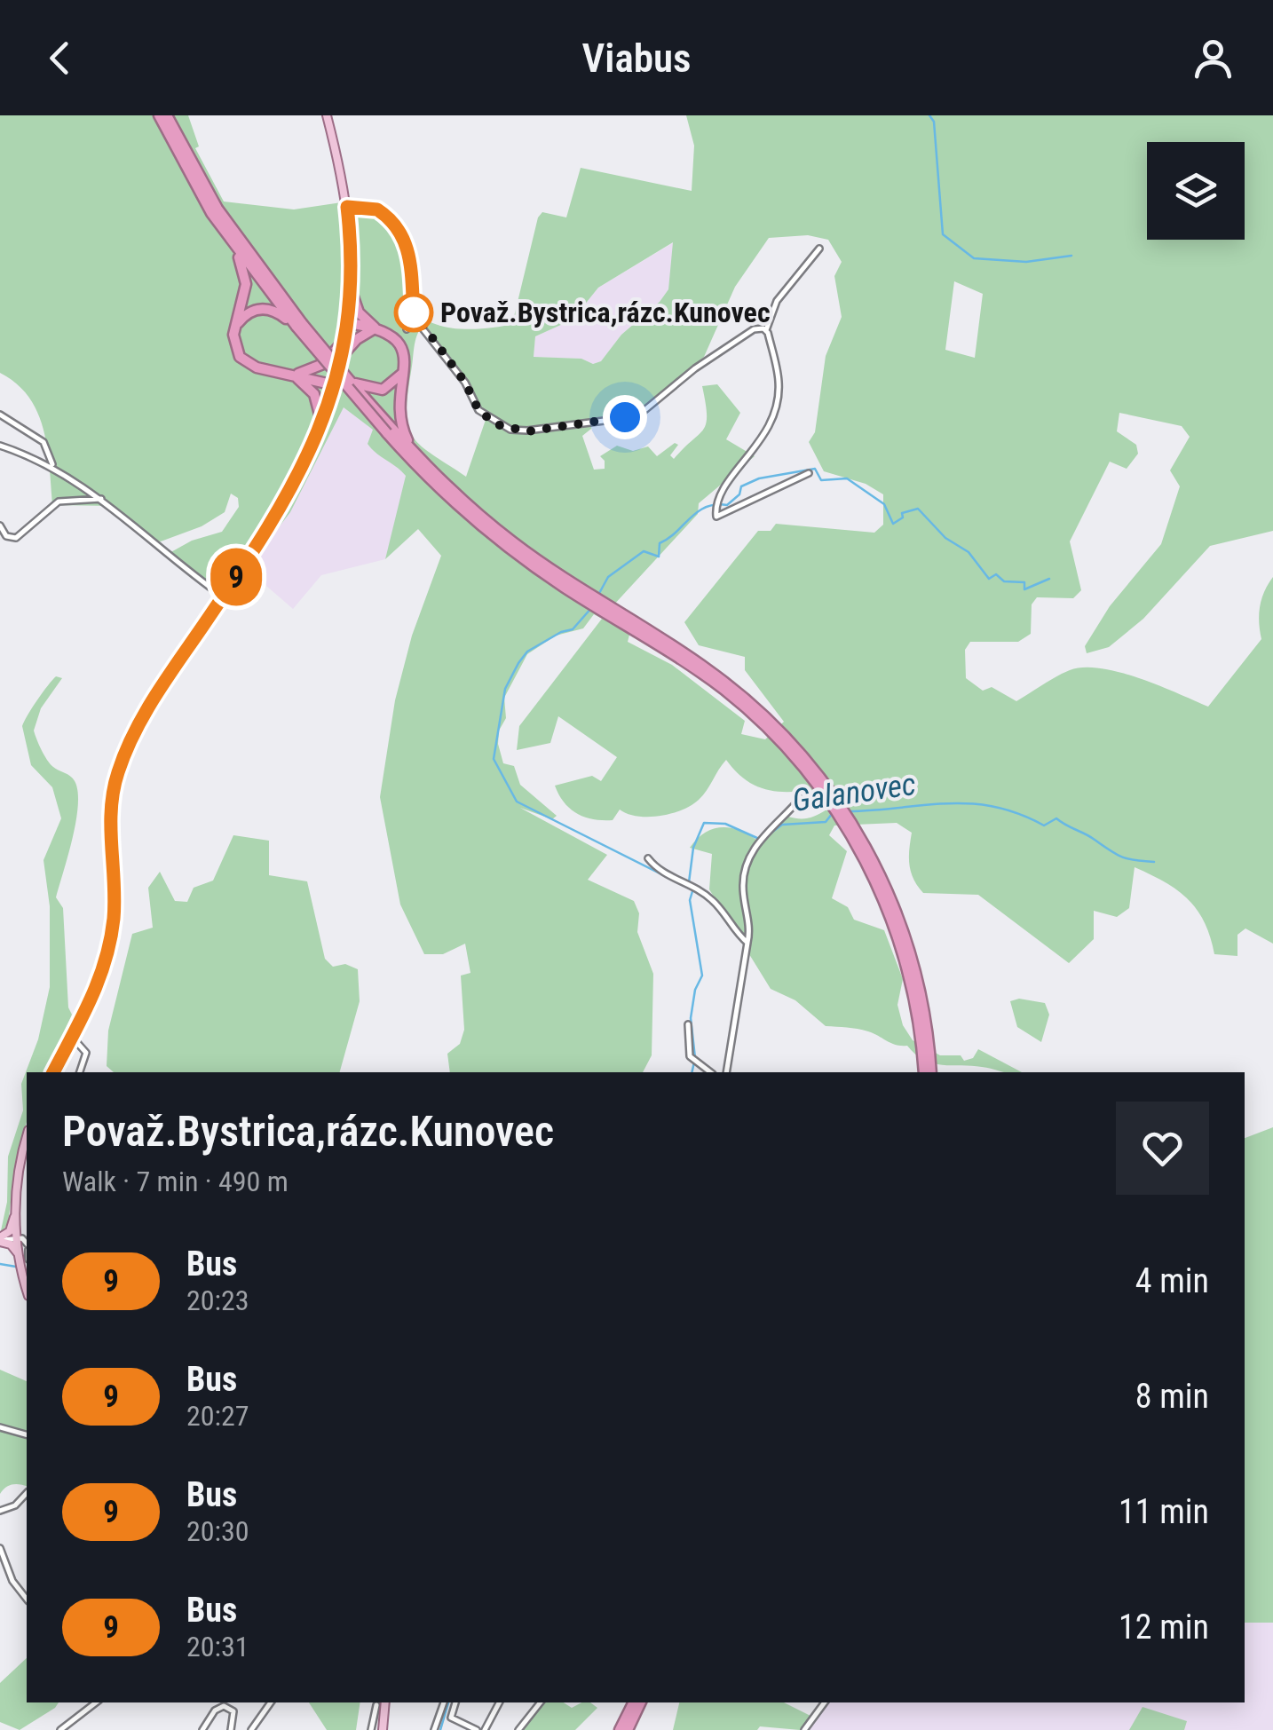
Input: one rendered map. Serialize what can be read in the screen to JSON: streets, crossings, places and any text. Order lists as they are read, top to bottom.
{
  "water": ["Galanovec"],
  "places": ["Považ.Bystrica,rázc.Kunovec"],
  "lines": ["bus line 9"],
  "page": {
    "header": "Viabus",
    "on_map": "9",
    "heading": ["Považ.Bystrica,rázc.Kunovec", "Walk · 7 min · 490 m"],
    "list": [
      {
        "mark": "9",
        "name": "Bus",
        "note": "20:23",
        "value": "4 min"
      },
      {
        "mark": "9",
        "name": "Bus",
        "note": "20:27",
        "value": "8 min"
      },
      {
        "mark": "9",
        "name": "Bus",
        "note": "20:30",
        "value": "11 min"
      },
      {
        "mark": "9",
        "name": "Bus",
        "note": "20:31",
        "value": "12 min"
      }
    ]
  }
}
